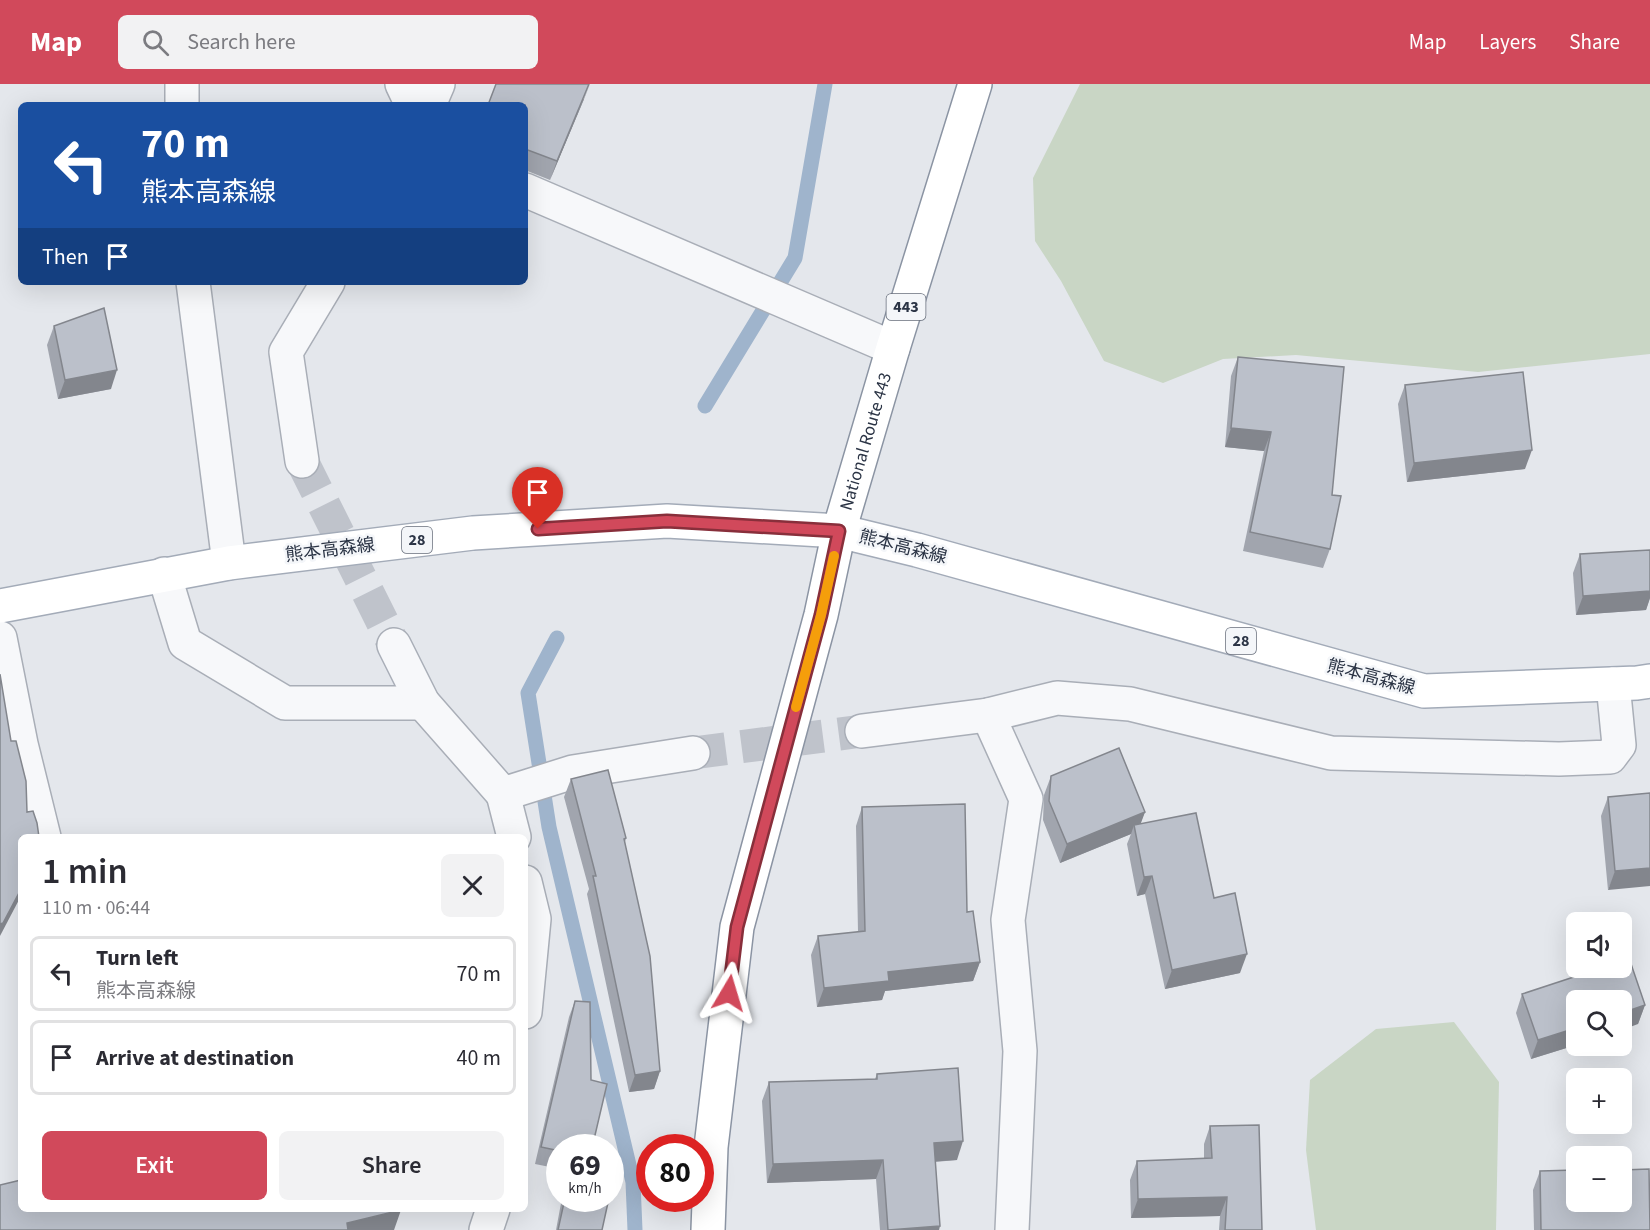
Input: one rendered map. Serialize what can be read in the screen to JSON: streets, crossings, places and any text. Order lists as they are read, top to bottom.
{
  "streets": {
    "main road": [
      "443",
      "National Route 443",
      "28",
      "熊本高森線"
    ]
  },
  "crossings": [
    ["National Route 443", "熊本高森線"]
  ],
  "page": {
    "header": "Map",
    "search": "Search here",
    "nav": ["Map", "Layers", "Share"],
    "turn": ["70 m", "熊本高森線"],
    "then": "Then",
    "heading": ["1 min", "110 m · 06:44"],
    "map_buttons": ["+", "−"],
    "list": [
      {
        "name": "Turn left",
        "note": "熊本高森線",
        "value": "70 m"
      },
      {
        "name": "Arrive at destination",
        "value": "40 m"
      }
    ],
    "buttons": ["Exit", "Share"],
    "speed": "69 km/h",
    "limit": "80"
  }
}
